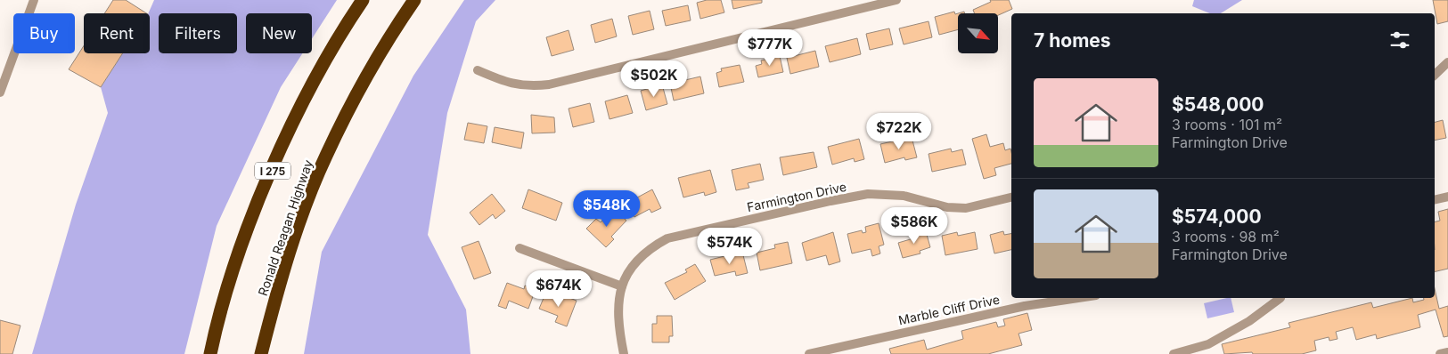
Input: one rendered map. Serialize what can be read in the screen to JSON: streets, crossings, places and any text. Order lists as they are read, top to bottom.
{
  "streets": {
    "highway": ["I 275", "Ronald Reagan Highway"],
    "street": ["Farmington Drive", "Marble Cliff Drive"]
  },
  "north": "bottom right",
  "page": {
    "chip": [
      "Buy",
      "Rent",
      "Filters",
      "New"
    ],
    "heading": "7 homes",
    "price": [
      "$777K",
      "$502K",
      "$722K",
      "$548K",
      "$586K",
      "$574K",
      "$674K"
    ],
    "list": [
      {
        "name": "$548,000",
        "note": "3 rooms · 101 m² · Farmington Drive"
      },
      {
        "name": "$574,000",
        "note": "3 rooms · 98 m² · Farmington Drive"
      }
    ]
  }
}
